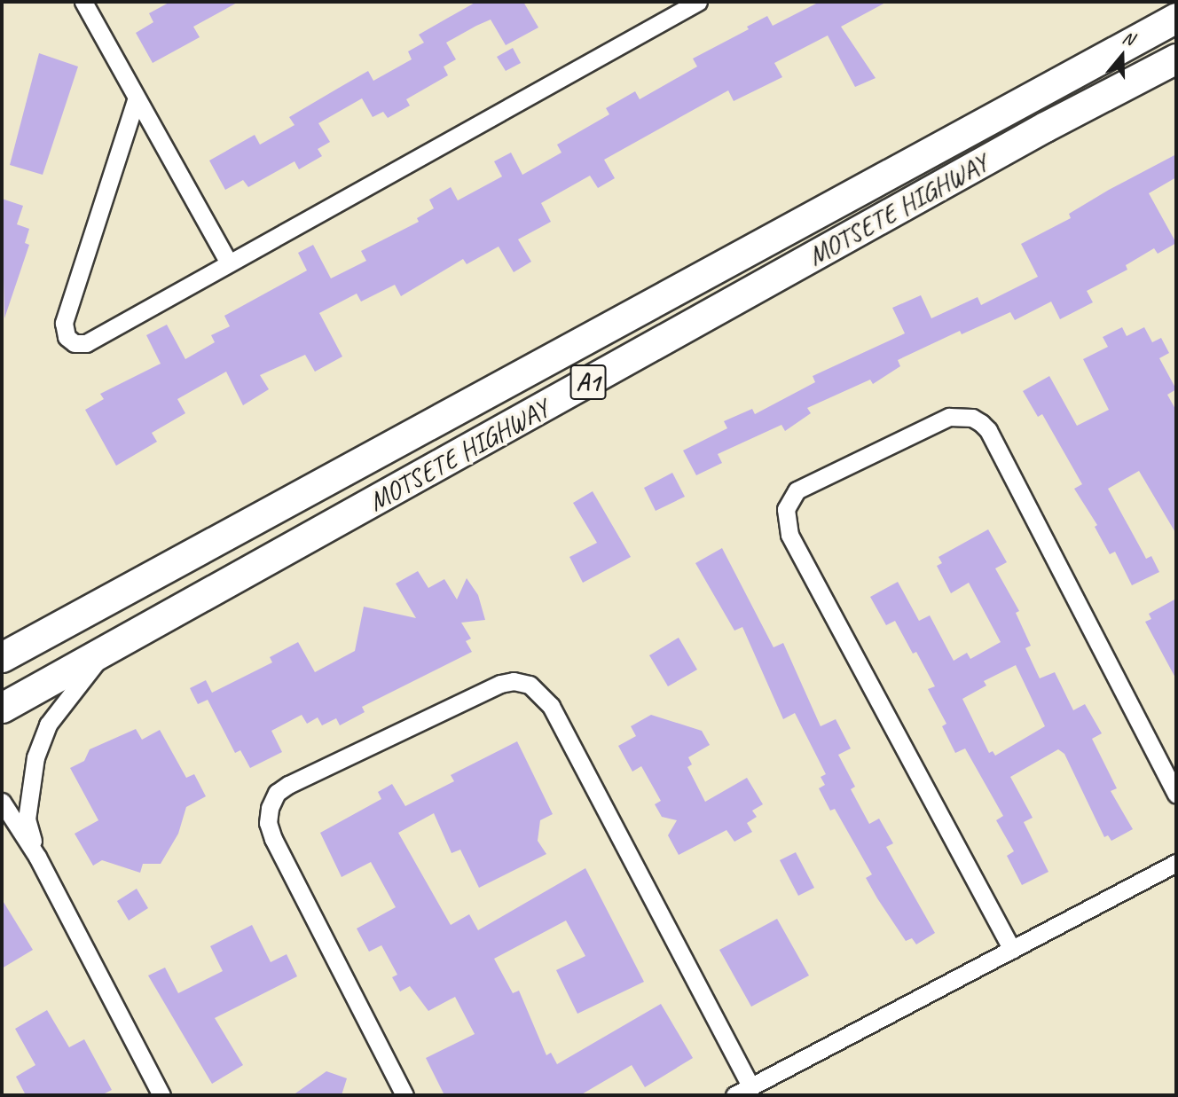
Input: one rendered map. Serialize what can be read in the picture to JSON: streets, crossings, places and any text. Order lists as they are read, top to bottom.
{
  "streets": {
    "highway": ["MOTSETE HIGHWAY", "A1"]
  },
  "north": "top"
}
